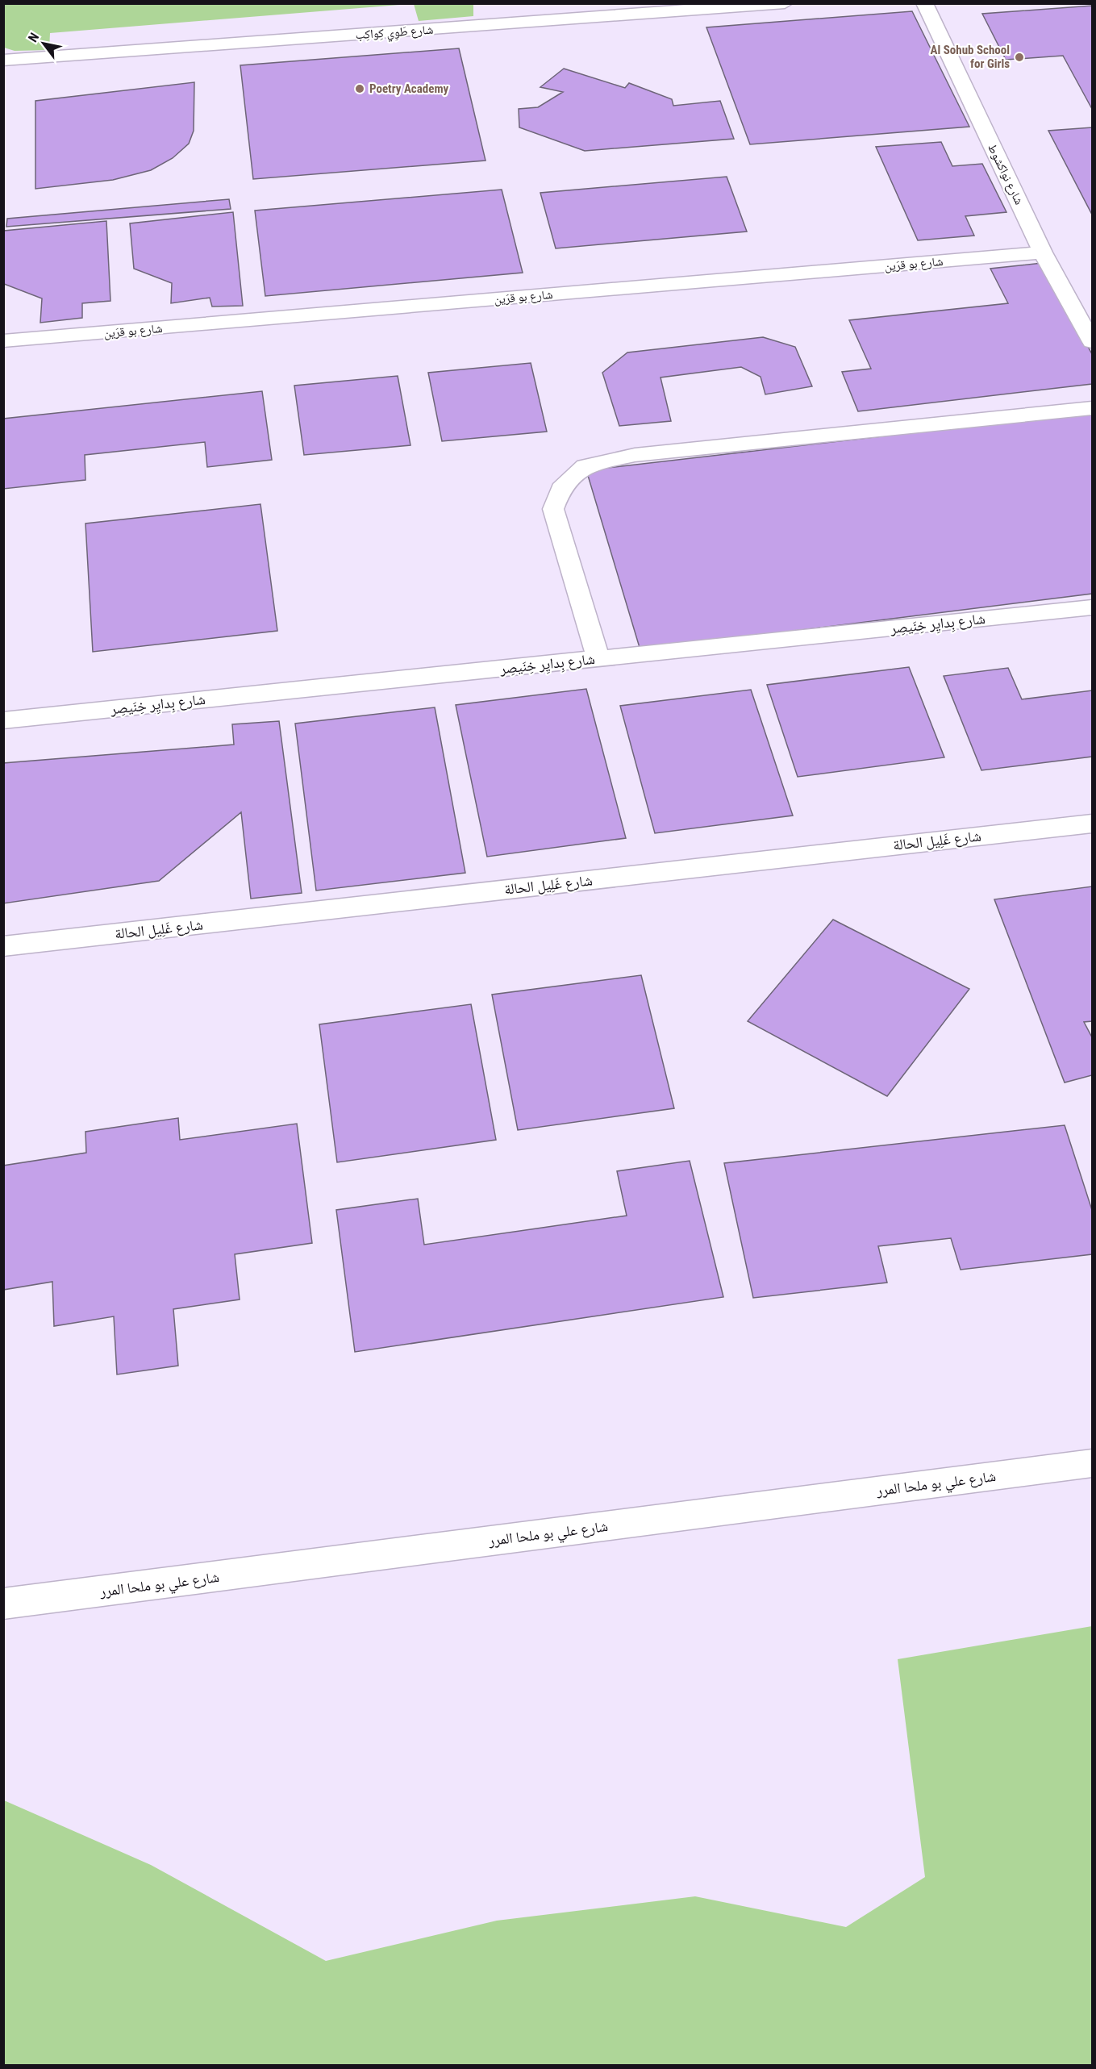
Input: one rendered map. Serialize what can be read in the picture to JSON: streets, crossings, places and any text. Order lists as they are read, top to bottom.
{
  "streets": {
    "street": [
      "شارع طَوِي كِواكِب",
      "شارع نواكشوط",
      "شارع بو قرَين",
      "شارع بِدايِر خِنَيصِر",
      "شارع غَلِيل الحالة",
      "شارع علي بو ملحا المرر"
    ]
  },
  "crossings": [
    ["شارع نواكشوط", "شارع بو قرَين"]
  ],
  "places": ["Al Sohub School for Girls", "Poetry Academy"],
  "north": "top left"
}
